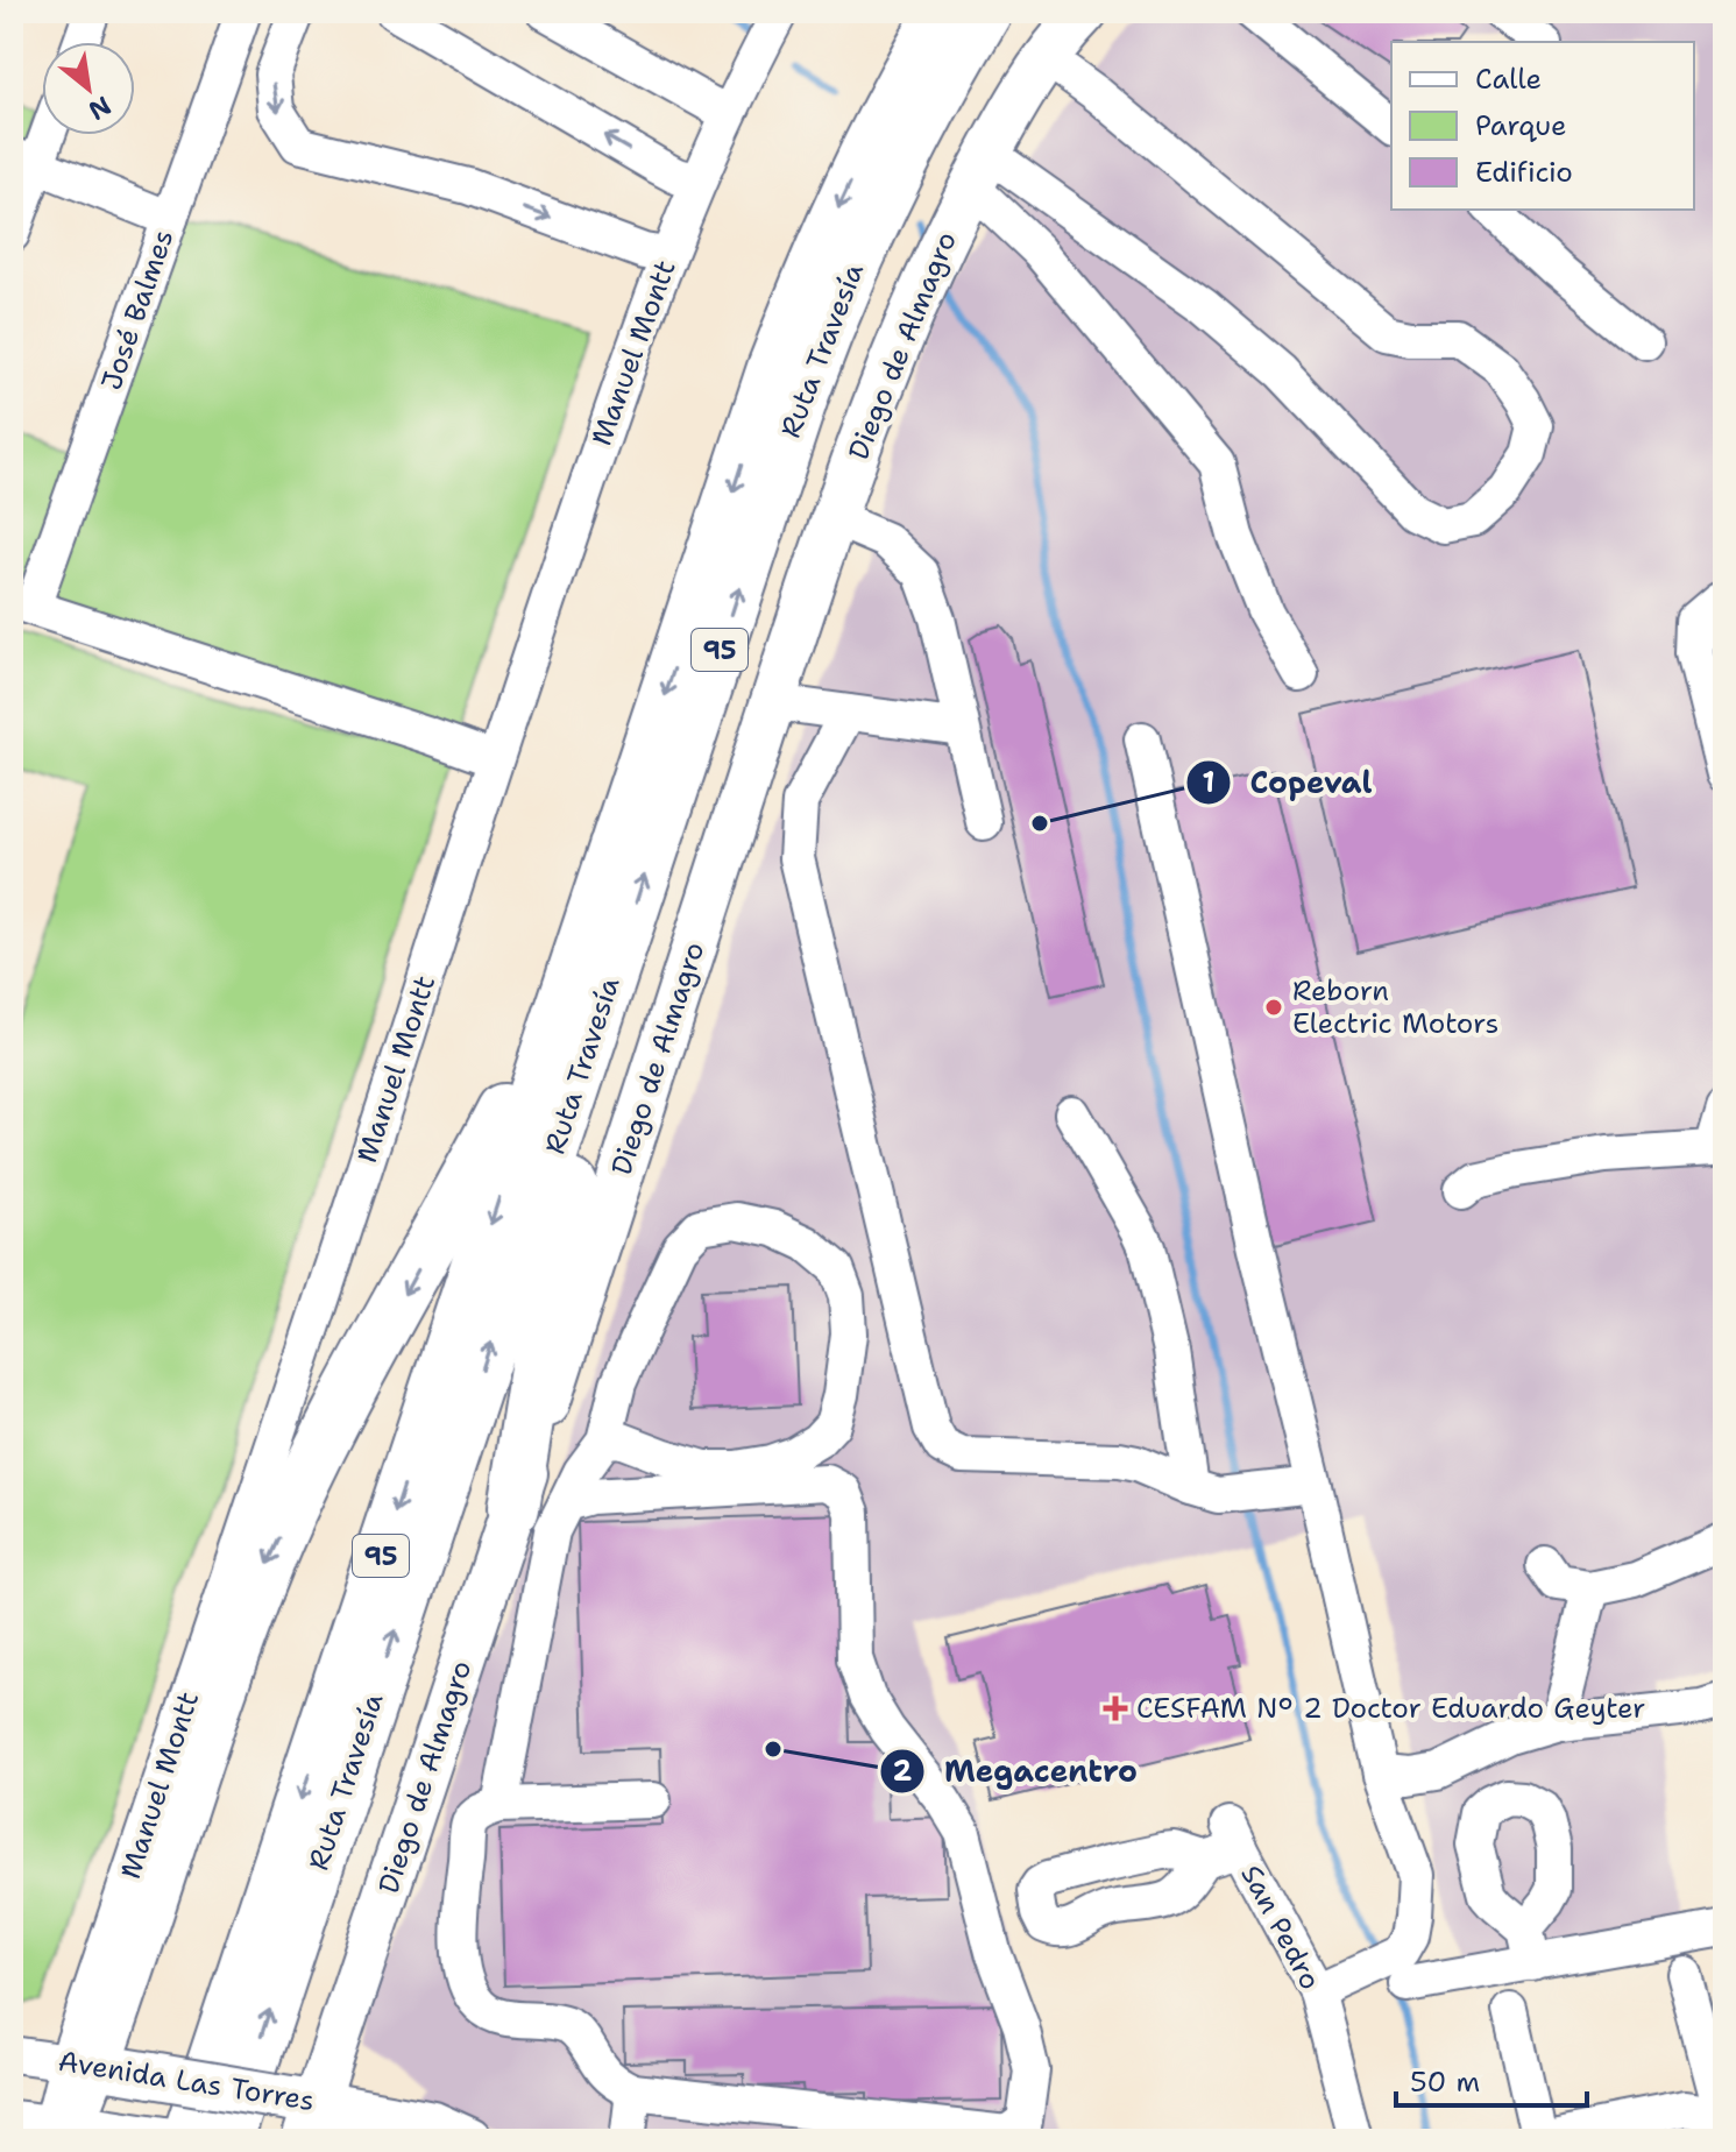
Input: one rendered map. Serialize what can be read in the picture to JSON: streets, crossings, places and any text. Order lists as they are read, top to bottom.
{
  "streets": {
    "highway": ["Ruta Travesía", "95"],
    "main road": ["Diego de Almagro", "Manuel Montt", "Avenida Las Torres"],
    "street": ["José Balmes", "San Pedro"]
  },
  "crossings": [
    ["Diego de Almagro", "Avenida Las Torres"],
    ["Manuel Montt", "Avenida Las Torres"]
  ],
  "places": {
    "other": ["Copeval", "Reborn Electric Motors", "Megacentro"],
    "health": ["CESFAM N° 2 Doctor Eduardo Geyter"]
  },
  "legend": ["Calle", "Parque", "Edificio"],
  "scale_bar": "50 m",
  "north": "bottom right"
}
